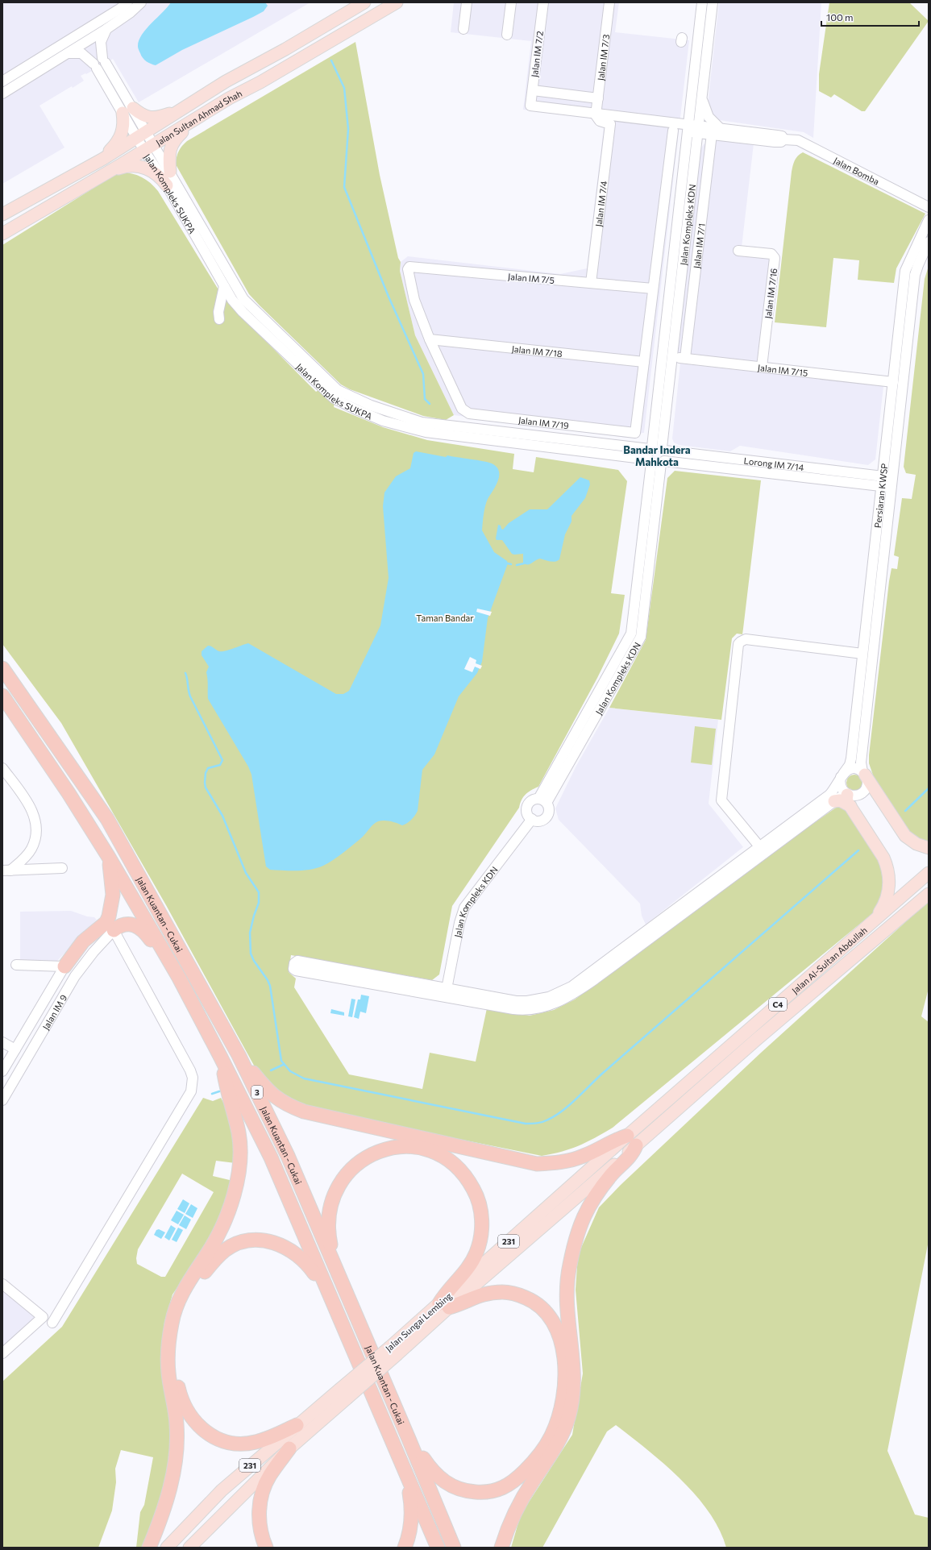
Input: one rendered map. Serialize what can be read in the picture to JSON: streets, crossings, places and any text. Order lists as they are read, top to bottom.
{
  "streets": {
    "highway": ["Jalan Kuantan - Cukai", "3"],
    "main road": [
      "Jalan Sultan Ahmad Shah",
      "Jalan Al-Sultan Abdullah",
      "C4",
      "231",
      "Jalan Sungai Lembing"
    ],
    "street": [
      "Jalan IM 7/2",
      "Jalan IM 7/3",
      "Jalan Bomba",
      "Jalan Kompleks SUKPA",
      "Jalan IM 7/4",
      "Jalan Kompleks KDN",
      "Jalan IM 7/1",
      "Jalan IM 7/5",
      "Jalan IM 7/16",
      "Jalan IM 7/18",
      "Jalan IM 7/15",
      "Jalan IM 7/19",
      "Lorong IM 7/14",
      "Persiaran KWSP",
      "Jalan IM 9"
    ]
  },
  "crossings": [
    ["Jalan IM 7/2", "Jalan Bomba"],
    ["Jalan IM 7/3", "Jalan Bomba"],
    ["Jalan IM 7/3", "Jalan IM 7/4"],
    ["Jalan Sultan Ahmad Shah", "Jalan Kompleks SUKPA"],
    ["Jalan Bomba", "Jalan IM 7/4"],
    ["Jalan Bomba", "Jalan Kompleks KDN"],
    ["Jalan Bomba", "Jalan IM 7/1"],
    ["Jalan Kompleks SUKPA", "Jalan Kompleks KDN"],
    ["Jalan Kompleks SUKPA", "Lorong IM 7/14"],
    ["Jalan IM 7/4", "Jalan IM 7/5"],
    ["Jalan Kompleks KDN", "Jalan IM 7/15"],
    ["Jalan Kompleks KDN", "Lorong IM 7/14"],
    ["Jalan IM 7/1", "Jalan IM 7/15"],
    ["Jalan IM 7/5", "Jalan IM 7/19"],
    ["Jalan IM 7/16", "Jalan IM 7/15"],
    ["Jalan IM 7/18", "Jalan IM 7/19"],
    ["Jalan IM 7/15", "Persiaran KWSP"],
    ["Lorong IM 7/14", "Persiaran KWSP"],
    ["Jalan Al-Sultan Abdullah", "Jalan Sungai Lembing"]
  ],
  "districts": ["Bandar Indera Mahkota"],
  "parks": ["Taman Bandar"],
  "scale_bar": "100 m"
}
